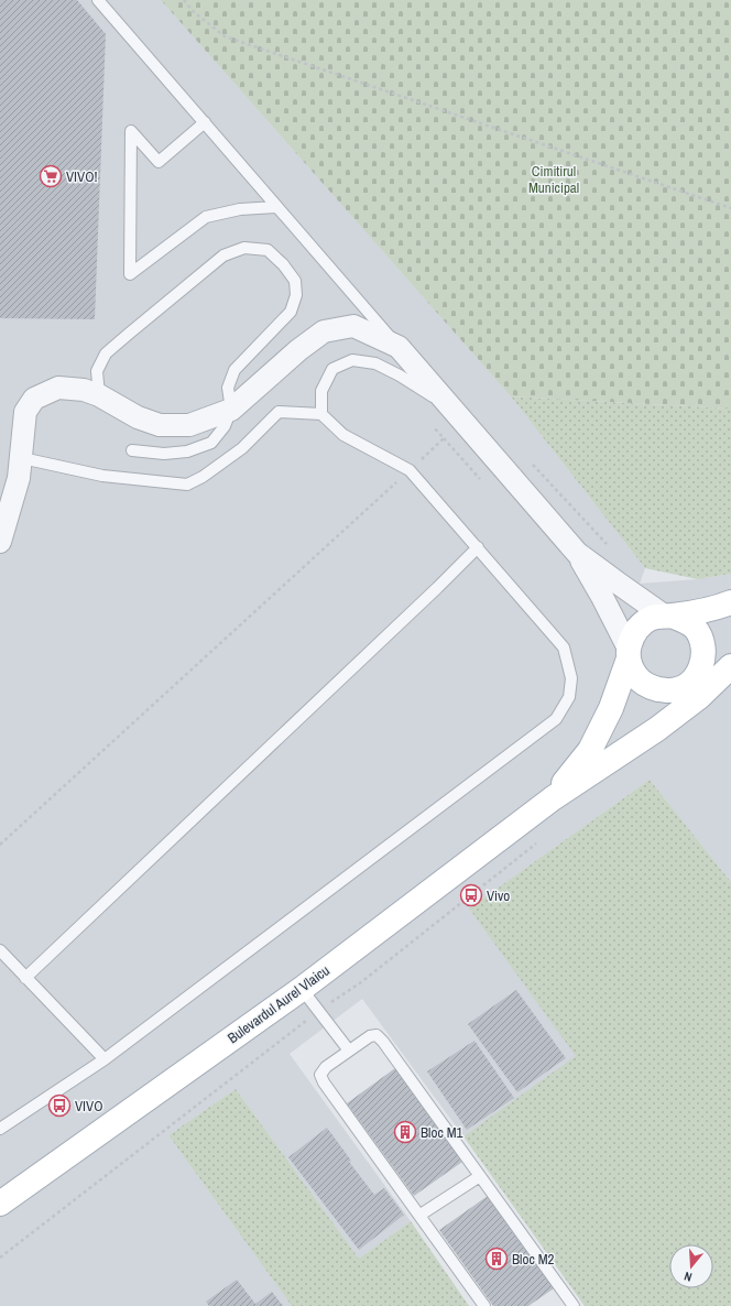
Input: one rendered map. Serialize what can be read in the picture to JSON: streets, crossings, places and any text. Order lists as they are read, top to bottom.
{
  "streets": {
    "main road": ["Bulevardul Aurel Vlaicu"]
  },
  "parks": ["Cimitirul Municipal"],
  "places": {
    "supermarket": ["VIVO!"],
    "bus stop": ["Vivo", "VIVO"],
    "building": ["Bloc M1", "Bloc M2"]
  },
  "north": "bottom"
}
